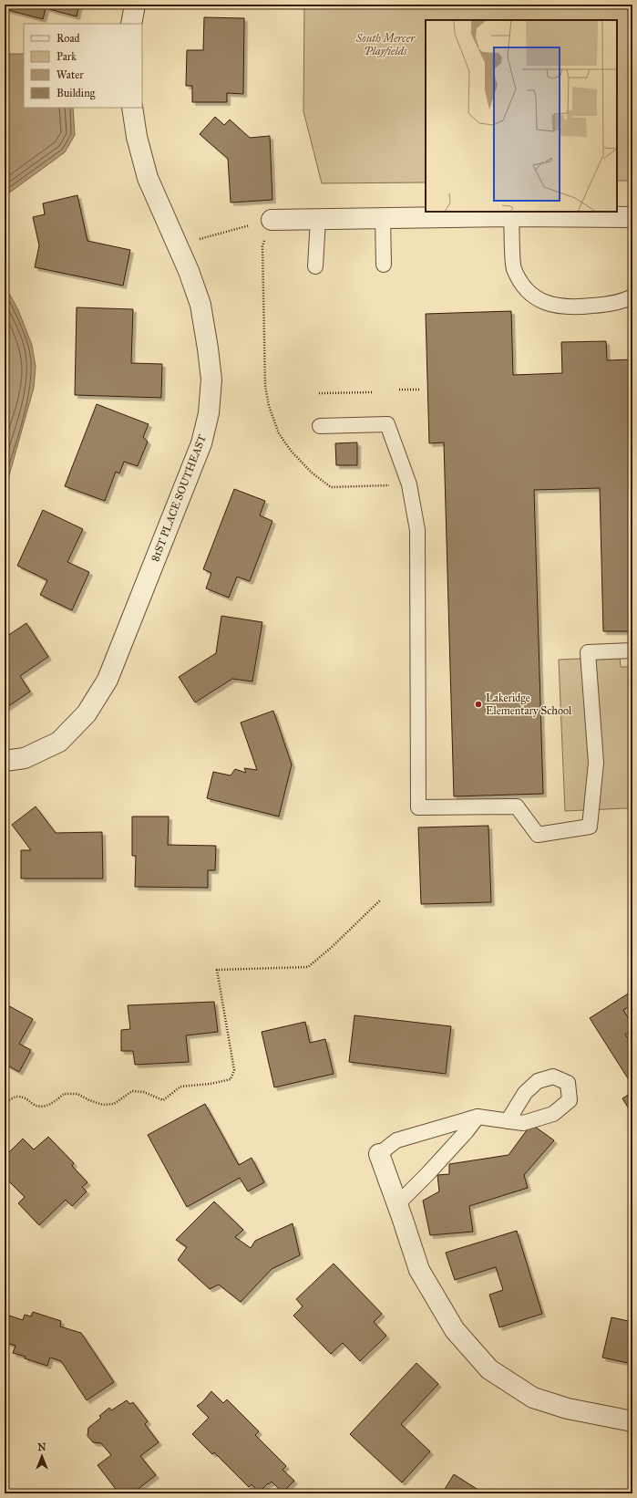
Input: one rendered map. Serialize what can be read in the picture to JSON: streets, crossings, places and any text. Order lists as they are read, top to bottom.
{
  "streets": {
    "street": ["81ST PLACE SOUTHEAST"]
  },
  "parks": ["South Mercer Playfields"],
  "places": ["Lakeridge Elementary School"],
  "legend": [
    "Road",
    "Park",
    "Water",
    "Building"
  ],
  "north": "top"
}
